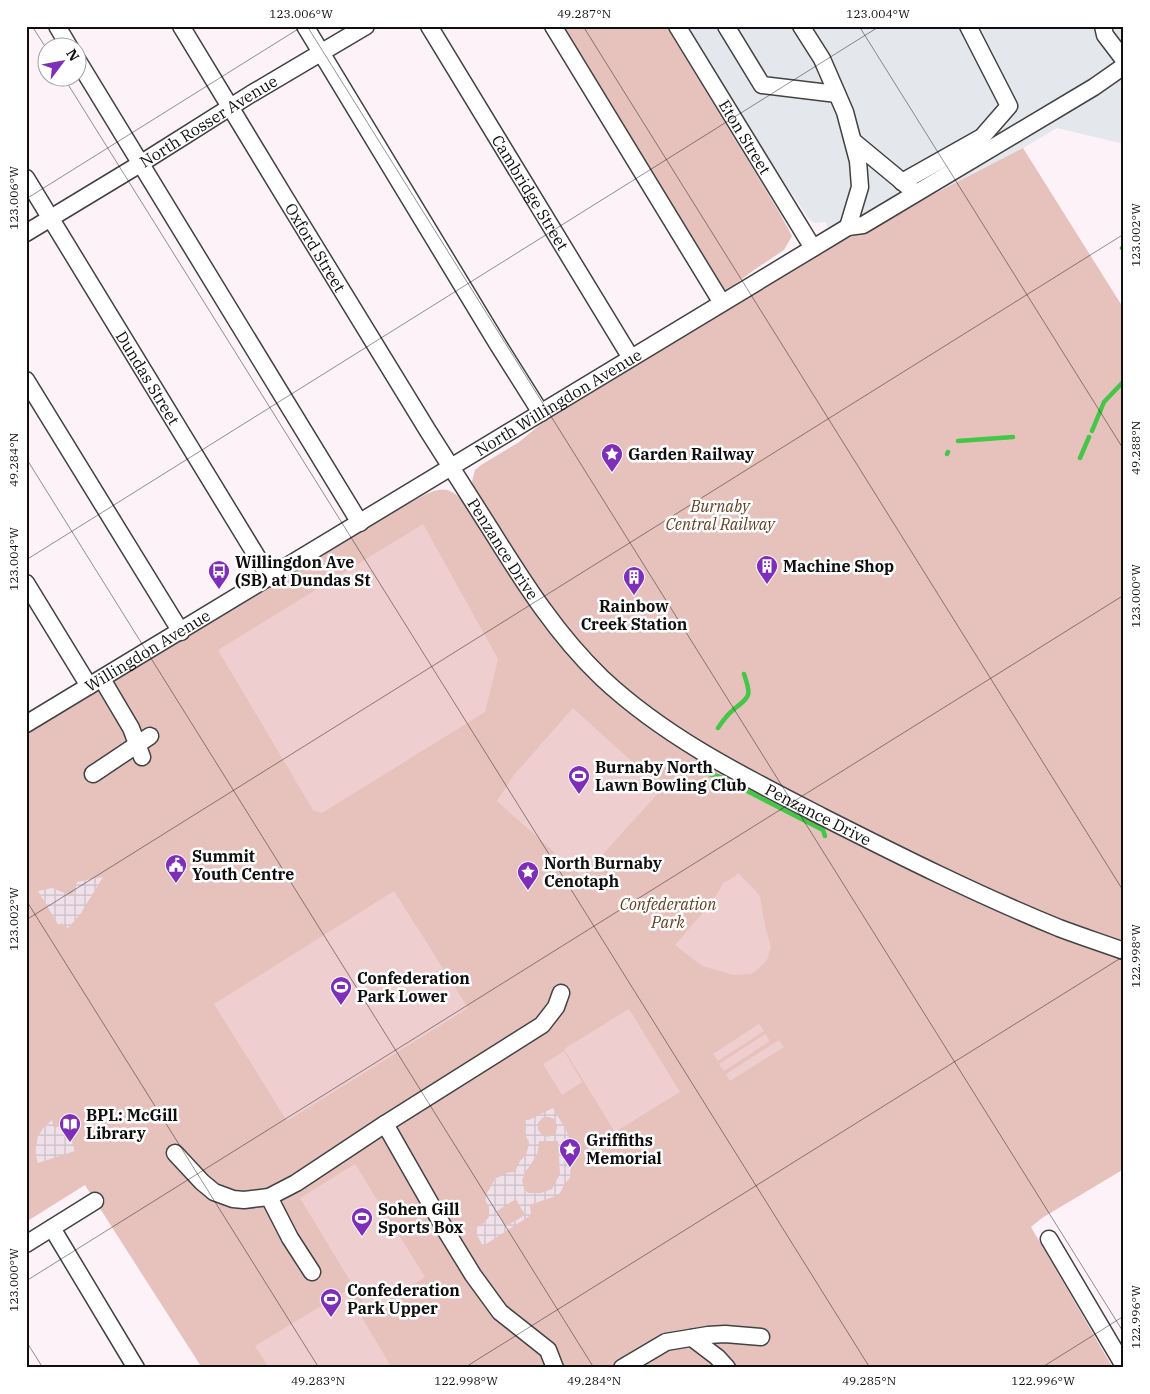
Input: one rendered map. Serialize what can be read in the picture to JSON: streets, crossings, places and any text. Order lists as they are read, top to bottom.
{
  "streets": {
    "street": [
      "North Rosser Avenue",
      "Eton Street",
      "Cambridge Street",
      "Oxford Street",
      "Dundas Street",
      "North Willingdon Avenue",
      "Penzance Drive",
      "Willingdon Avenue"
    ]
  },
  "crossings": [
    ["North Rosser Avenue", "Oxford Street"],
    ["North Rosser Avenue", "Dundas Street"],
    ["Eton Street", "North Willingdon Avenue"],
    ["Cambridge Street", "North Willingdon Avenue"],
    ["Oxford Street", "North Willingdon Avenue"],
    ["Oxford Street", "Penzance Drive"],
    ["Dundas Street", "North Willingdon Avenue"],
    ["Dundas Street", "Willingdon Avenue"],
    ["North Willingdon Avenue", "Penzance Drive"],
    ["North Willingdon Avenue", "Willingdon Avenue"]
  ],
  "parks": ["Burnaby Central Railway", "Confederation Park"],
  "places": {
    "place": ["Garden Railway", "North Burnaby Cenotaph", "Griffiths Memorial"],
    "building": ["Machine Shop", "Rainbow Creek Station"],
    "bus stop": ["Willingdon Ave (SB) at Dundas St"],
    "sports": [
      "Burnaby North Lawn Bowling Club",
      "Confederation Park Lower",
      "Sohen Gill Sports Box",
      "Confederation Park Upper"
    ],
    "public building": ["Summit Youth Centre"],
    "library": ["BPL: McGill Library"]
  },
  "north": "top right",
  "coordinates": [
    "123.006°W",
    "49.287°N",
    "123.004°W",
    "123.002°W",
    "49.288°N",
    "49.284°N",
    "123.000°W",
    "122.998°W",
    "122.996°W",
    "49.283°N",
    "49.285°N"
  ]
}
